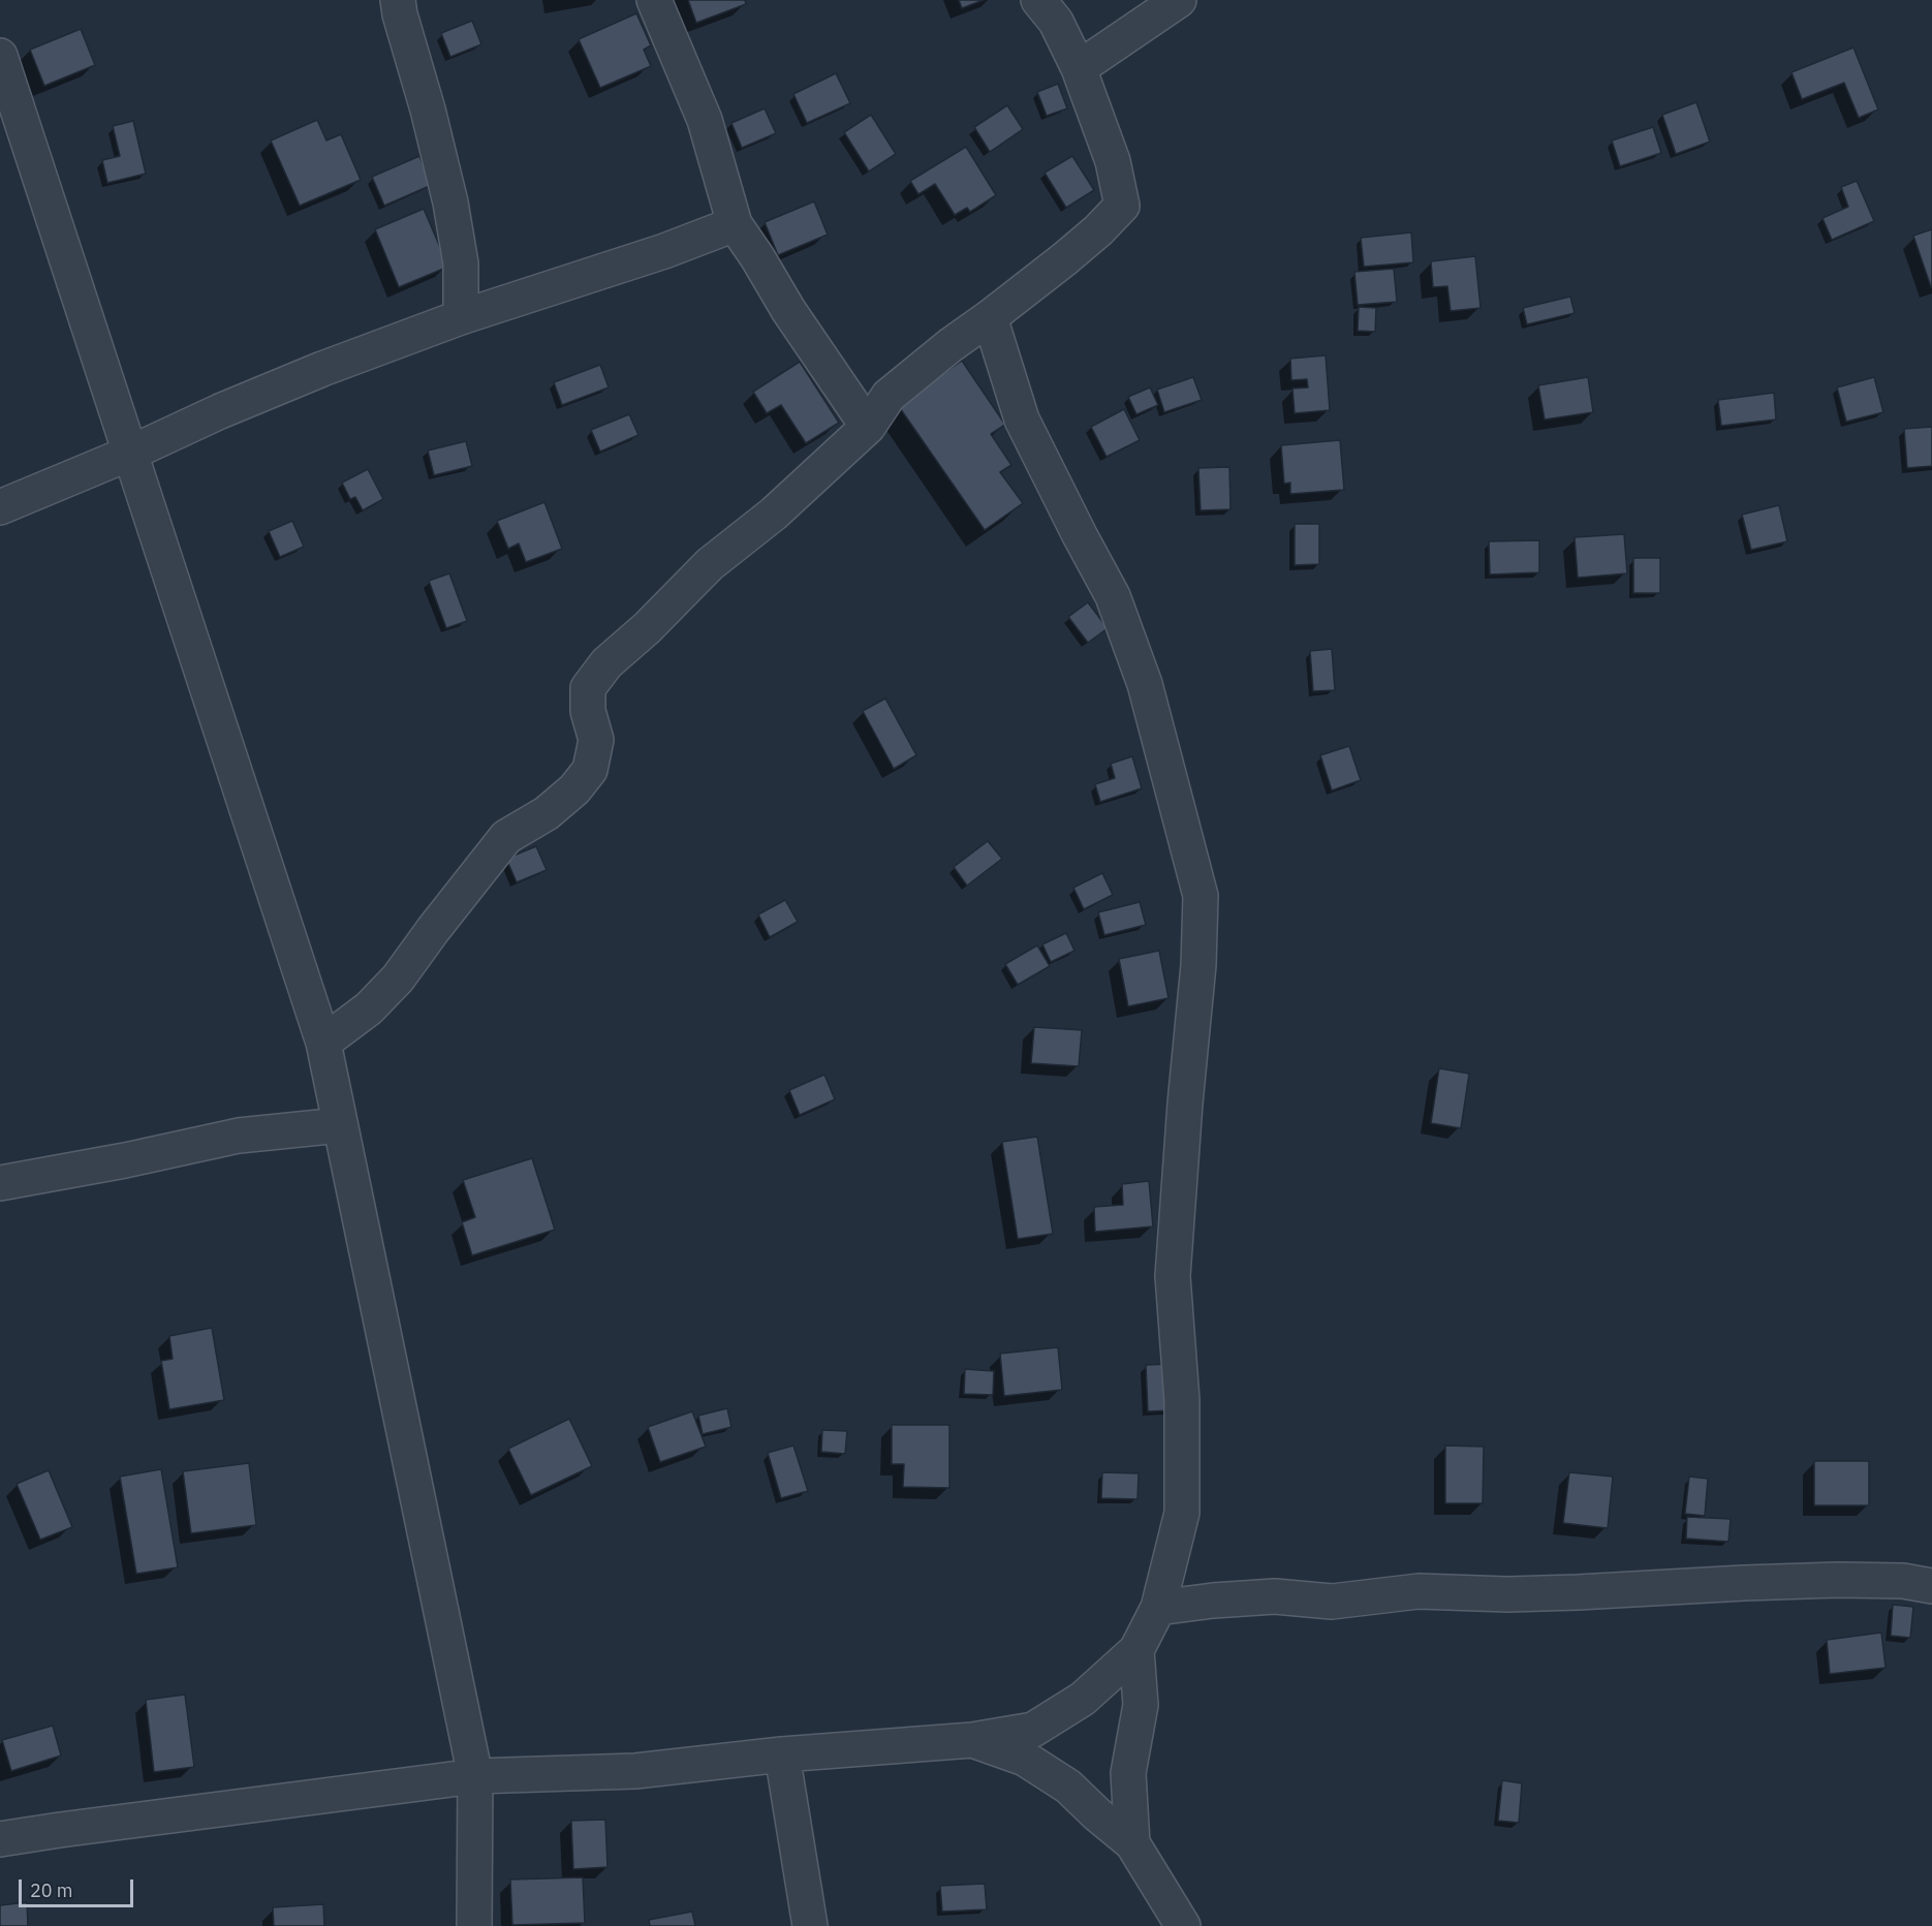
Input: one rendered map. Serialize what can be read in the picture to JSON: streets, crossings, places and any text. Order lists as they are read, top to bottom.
{
  "scale_bar": "20 m"
}
